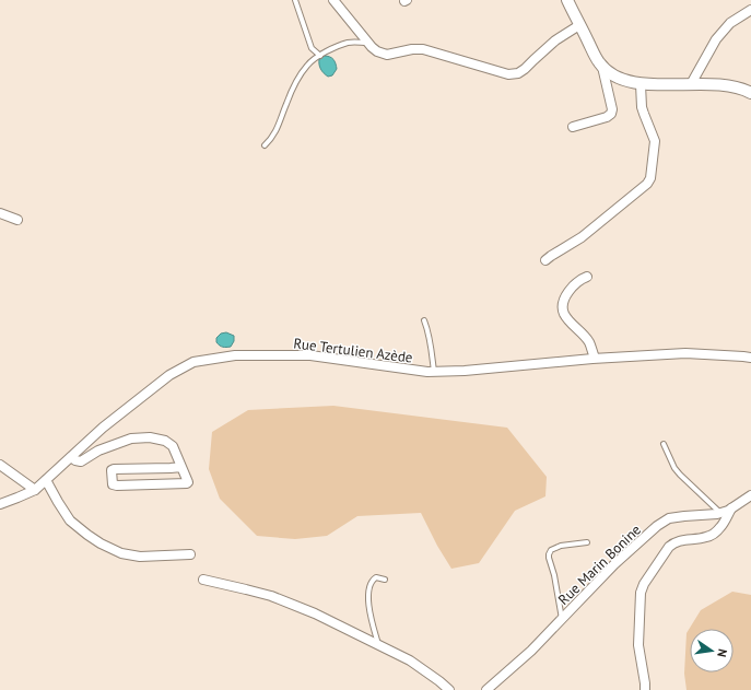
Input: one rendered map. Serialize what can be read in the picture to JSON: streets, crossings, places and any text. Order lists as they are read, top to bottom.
{
  "streets": {
    "street": ["Rue Tertulien Azède", "Rue Marin Bonine"]
  },
  "north": "right"
}
